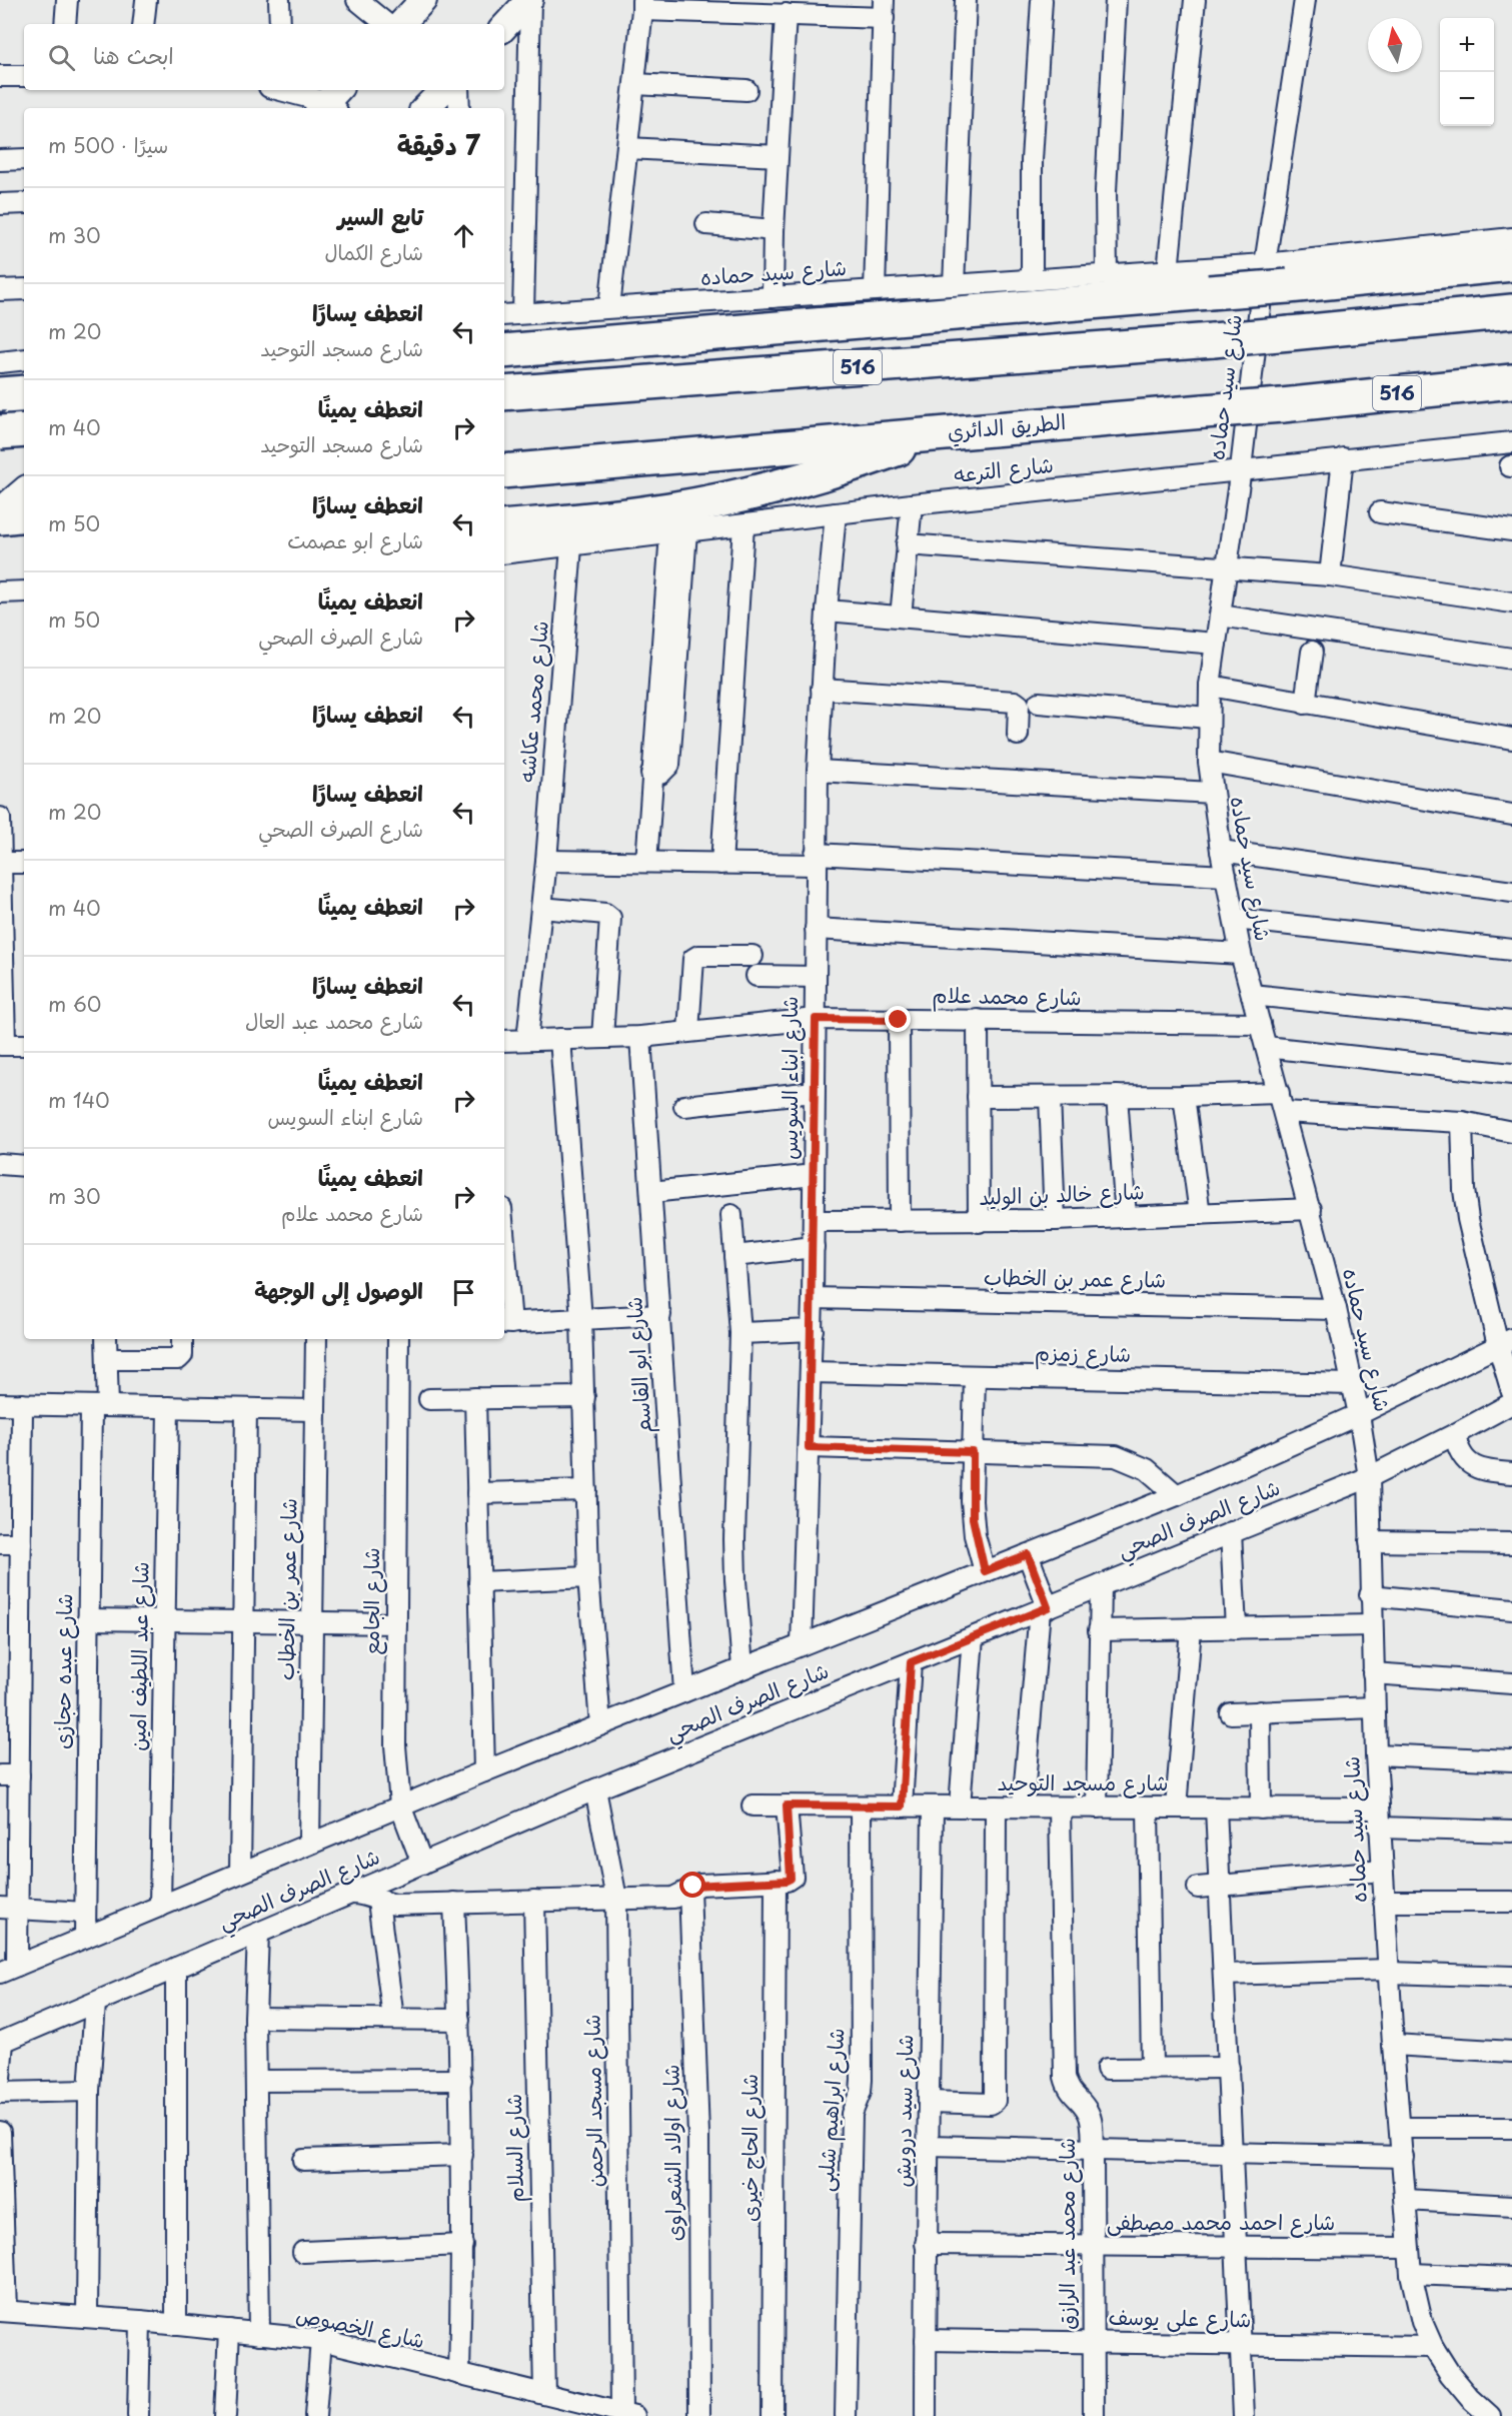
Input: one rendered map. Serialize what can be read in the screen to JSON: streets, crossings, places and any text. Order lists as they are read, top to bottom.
{
  "streets": {
    "highway": ["516", "الطريق الدائري"],
    "street": [
      "شارع سيد حماده",
      "شارع الترعه",
      "شارع محمد عكاشه",
      "شارع محمد علام",
      "شارع ابناء السويس",
      "شارع خالد بن الوليد",
      "شارع عمر بن الخطاب",
      "شارع زمزم",
      "شارع ابو القاسم",
      "شارع الصرف الصحي",
      "شارع الجامع",
      "شارع عبد اللطيف امين",
      "شارع عبده حجازى",
      "شارع مسجد التوحيد",
      "شارع مسجد الرحمن",
      "شارع ابراهيم شلبى",
      "شارع سيد درويش",
      "شارع السلام",
      "شارع الحاج خيرى",
      "شارع اولاد الشعراوى",
      "شارع احمد محمد مصطفى",
      "شارع محمد عبد الرازق",
      "شارع على يوسف",
      "شارع الخصوص"
    ]
  },
  "crossings": [
    ["شارع سيد حماده", "516"],
    ["شارع سيد حماده", "شارع الترعه"],
    ["شارع سيد حماده", "شارع محمد علام"],
    ["شارع سيد حماده", "شارع خالد بن الوليد"],
    ["شارع سيد حماده", "شارع عمر بن الخطاب"],
    ["شارع سيد حماده", "شارع زمزم"],
    ["شارع سيد حماده", "شارع الصرف الصحي"],
    ["شارع سيد حماده", "شارع مسجد التوحيد"],
    ["شارع سيد حماده", "شارع احمد محمد مصطفى"],
    ["شارع سيد حماده", "شارع على يوسف"],
    ["شارع الترعه", "شارع محمد عكاشه"],
    ["شارع الترعه", "شارع ابناء السويس"],
    ["شارع محمد عكاشه", "شارع محمد علام"],
    ["شارع محمد علام", "شارع ابناء السويس"],
    ["شارع محمد علام", "شارع ابو القاسم"],
    ["شارع ابناء السويس", "شارع خالد بن الوليد"],
    ["شارع ابناء السويس", "شارع عمر بن الخطاب"],
    ["شارع ابناء السويس", "شارع زمزم"],
    ["شارع ابناء السويس", "شارع الصرف الصحي"],
    ["شارع عمر بن الخطاب", "شارع الصرف الصحي"],
    ["شارع ابو القاسم", "شارع الصرف الصحي"],
    ["شارع الصرف الصحي", "شارع الجامع"],
    ["شارع الصرف الصحي", "شارع عبد اللطيف امين"],
    ["شارع الصرف الصحي", "شارع عبده حجازى"],
    ["شارع الصرف الصحي", "شارع مسجد الرحمن"],
    ["شارع مسجد التوحيد", "شارع ابراهيم شلبى"],
    ["شارع مسجد التوحيد", "شارع سيد درويش"],
    ["شارع مسجد التوحيد", "شارع محمد عبد الرازق"],
    ["شارع مسجد الرحمن", "شارع الخصوص"],
    ["شارع سيد درويش", "شارع احمد محمد مصطفى"],
    ["شارع سيد درويش", "شارع على يوسف"],
    ["شارع السلام", "شارع الخصوص"],
    ["شارع احمد محمد مصطفى", "شارع محمد عبد الرازق"],
    ["شارع محمد عبد الرازق", "شارع على يوسف"]
  ],
  "north": "top",
  "page": {
    "map_buttons": ["+", "−"],
    "search": "ابحث هنا",
    "heading": ["7 دقيقة", "سيرًا · 500 m"],
    "list": [
      ["تابع السير", "شارع الكمال", "30 m"],
      ["انعطف يسارًا", "شارع مسجد التوحيد", "20 m"],
      ["انعطف يمينًا", "شارع مسجد التوحيد", "40 m"],
      ["انعطف يسارًا", "شارع ابو عصمت", "50 m"],
      ["انعطف يمينًا", "شارع الصرف الصحي", "50 m"],
      ["انعطف يسارًا", "20 m"],
      ["انعطف يسارًا", "شارع الصرف الصحي", "20 m"],
      ["انعطف يمينًا", "40 m"],
      ["انعطف يسارًا", "شارع محمد عبد العال", "60 m"],
      ["انعطف يمينًا", "شارع ابناء السويس", "140 m"],
      ["انعطف يمينًا", "شارع محمد علام", "30 m"],
      "الوصول إلى الوجهة"
    ]
  }
}
